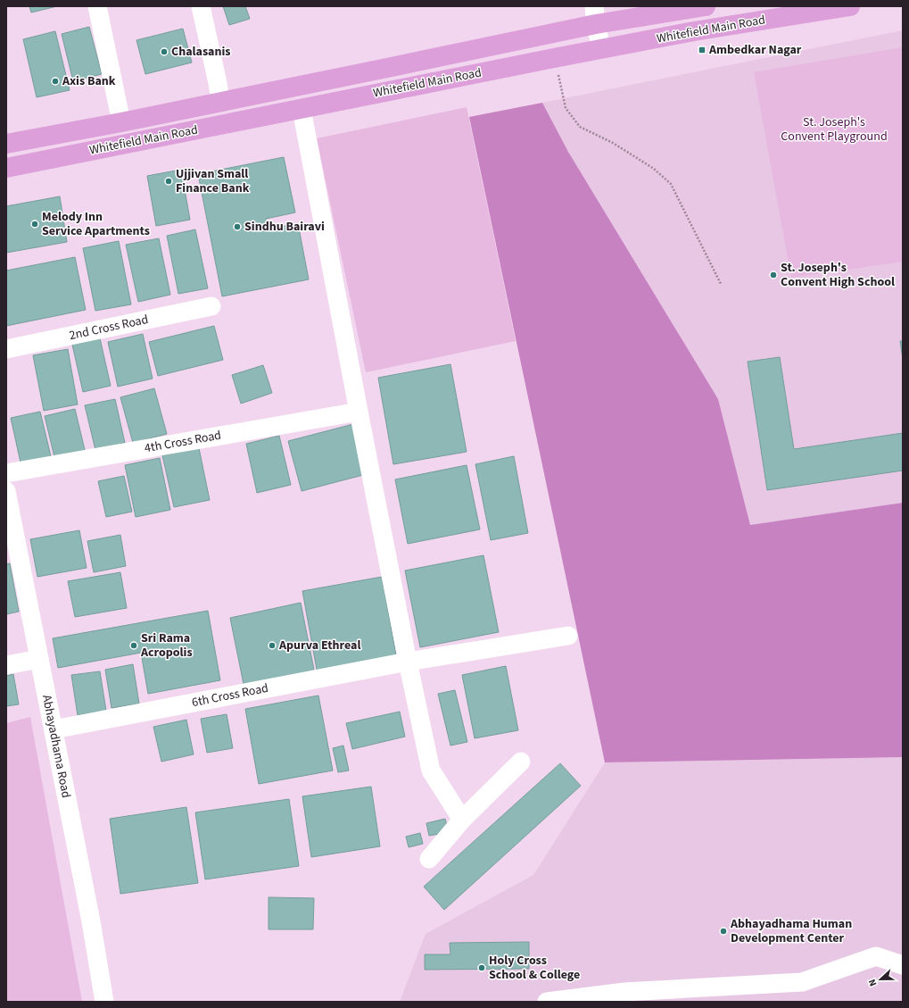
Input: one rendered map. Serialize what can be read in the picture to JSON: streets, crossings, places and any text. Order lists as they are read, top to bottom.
{
  "streets": {
    "main road": ["Whitefield Main Road"],
    "street": [
      "2nd Cross Road",
      "4th Cross Road",
      "6th Cross Road",
      "Abhayadhama Road"
    ]
  },
  "crossings": [
    ["6th Cross Road", "Abhayadhama Road"]
  ],
  "parks": ["St. Joseph's Convent Playground"],
  "places": {
    "transit": ["Ambedkar Nagar"],
    "other": [
      "Chalasanis",
      "Axis Bank",
      "Ujjivan Small Finance Bank",
      "Melody Inn Service Apartments",
      "Sindhu Bairavi",
      "St. Joseph's Convent High School",
      "Sri Rama Acropolis",
      "Apurva Ethreal",
      "Abhayadhama Human Development Center",
      "Holy Cross School & College"
    ]
  },
  "north": "left"
}
